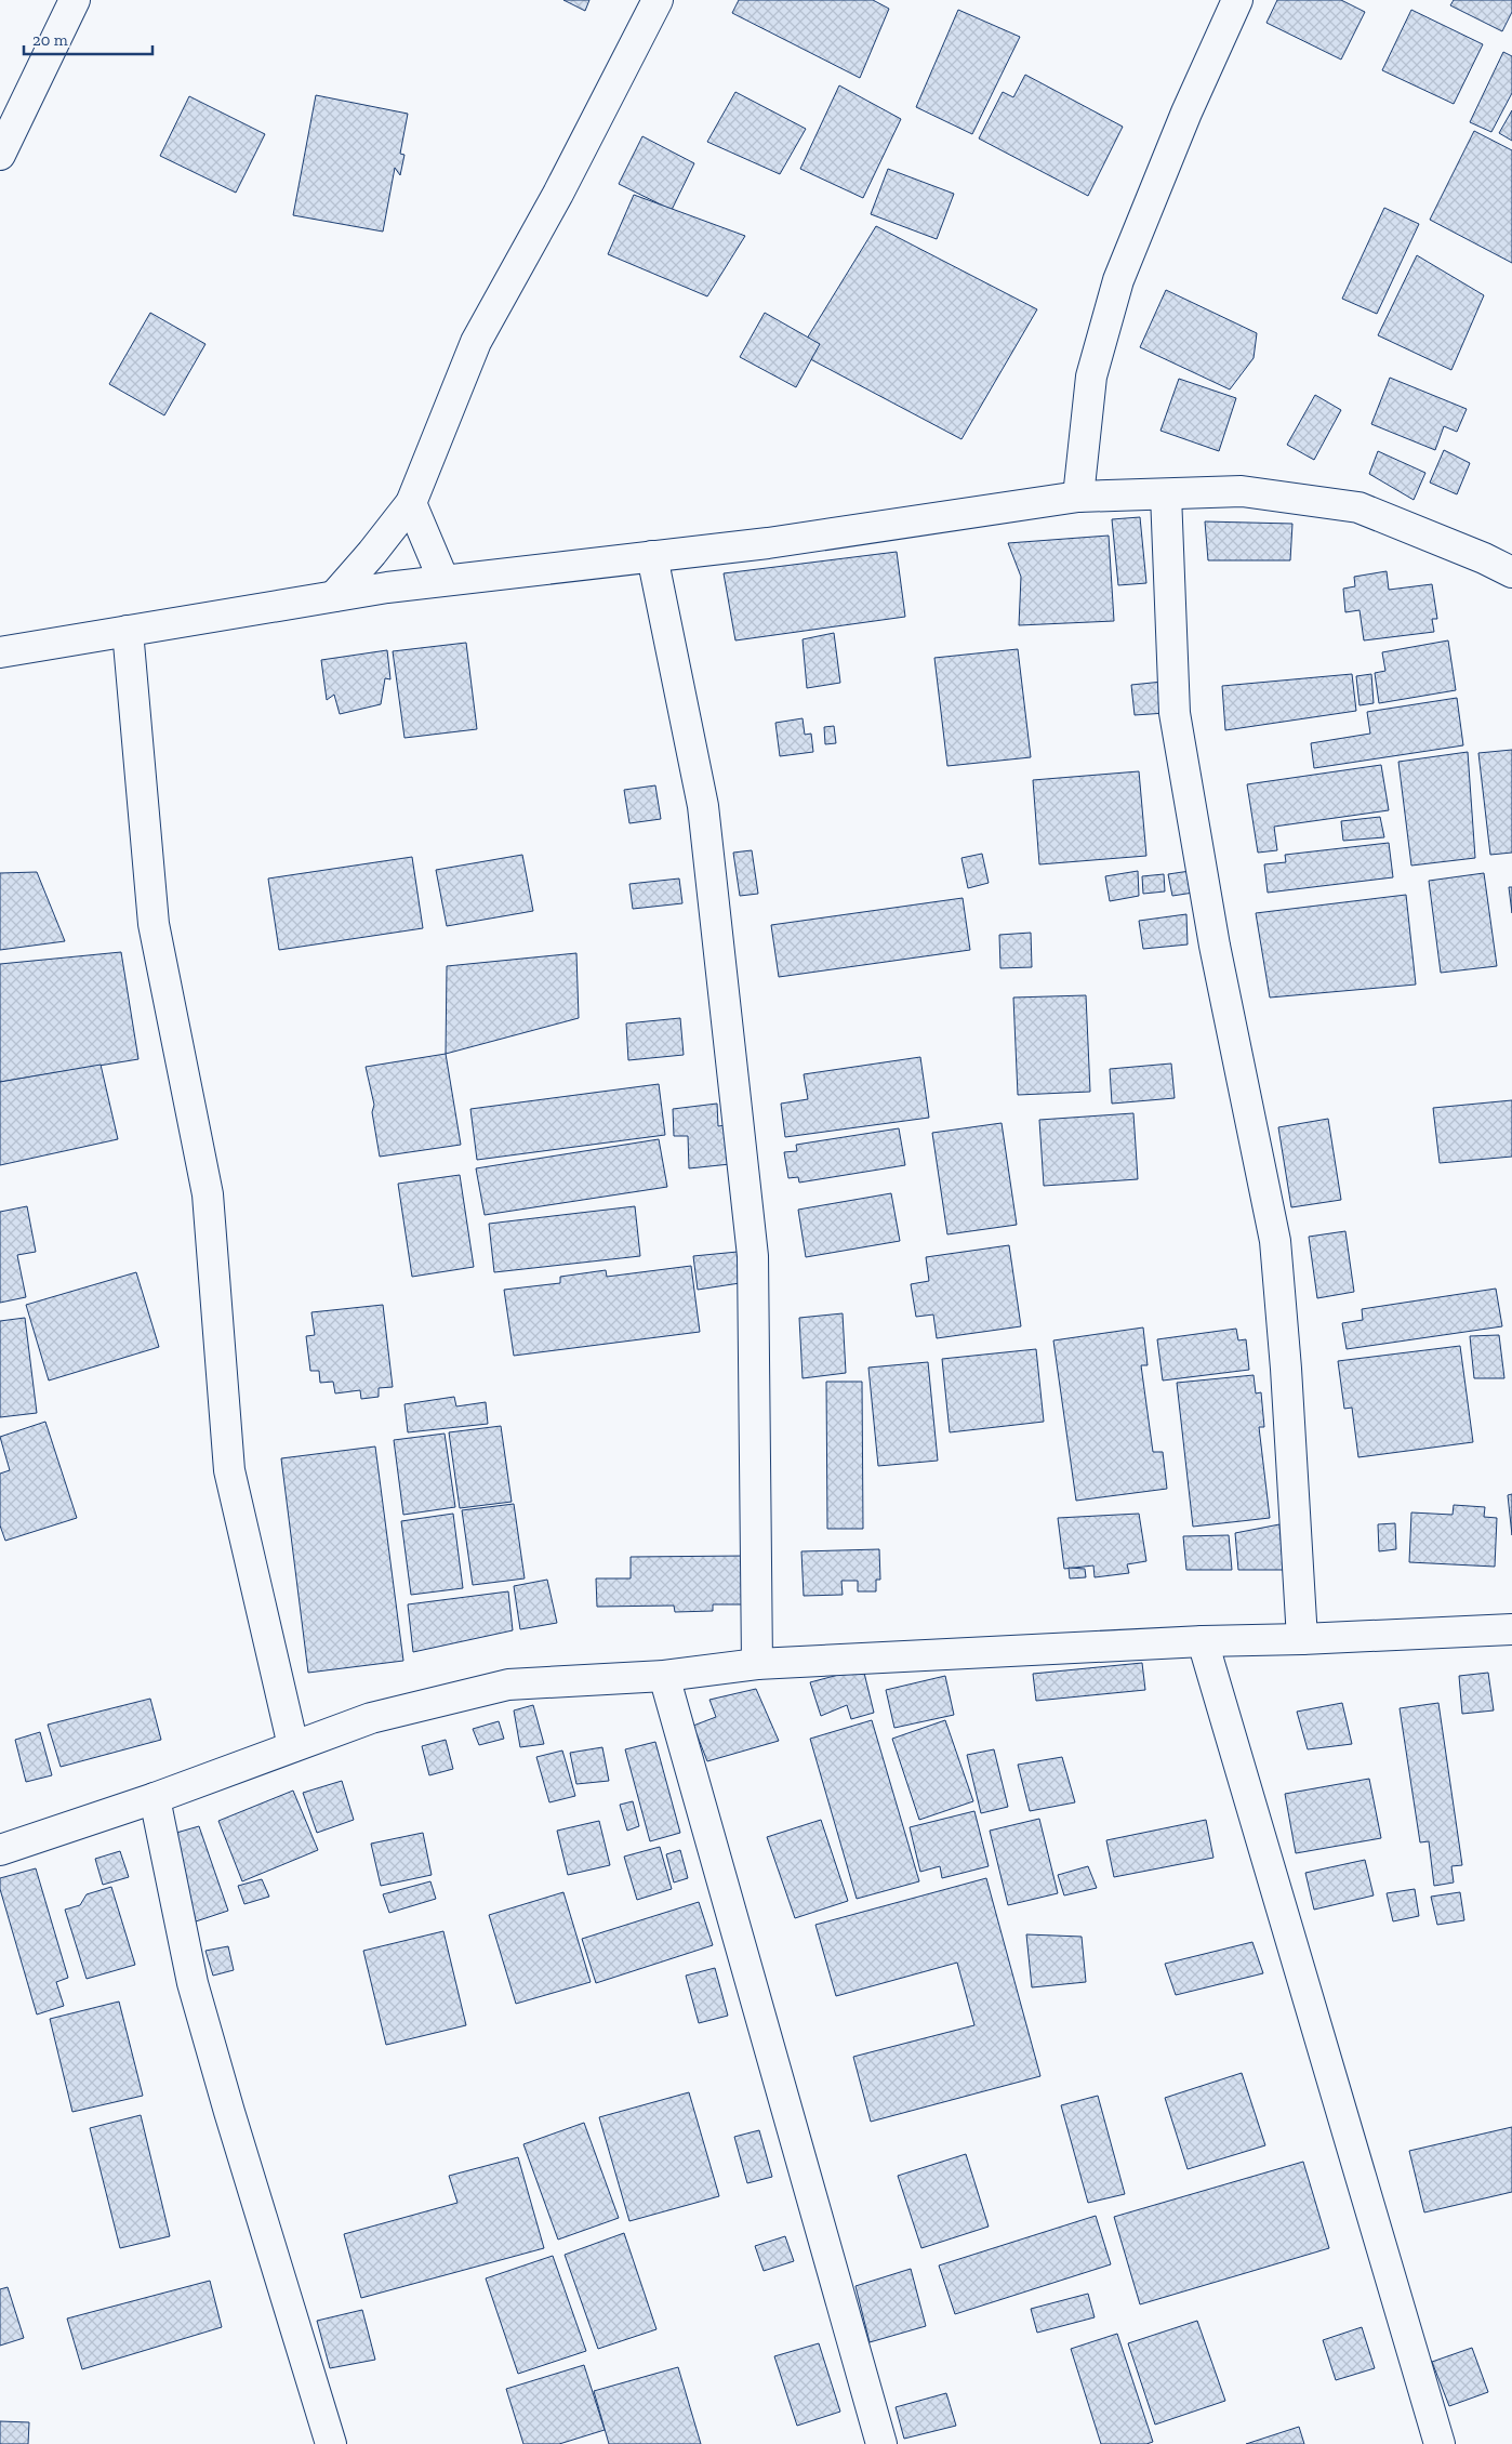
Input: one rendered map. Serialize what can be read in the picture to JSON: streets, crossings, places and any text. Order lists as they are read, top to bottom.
{
  "scale_bar": "20 m"
}
